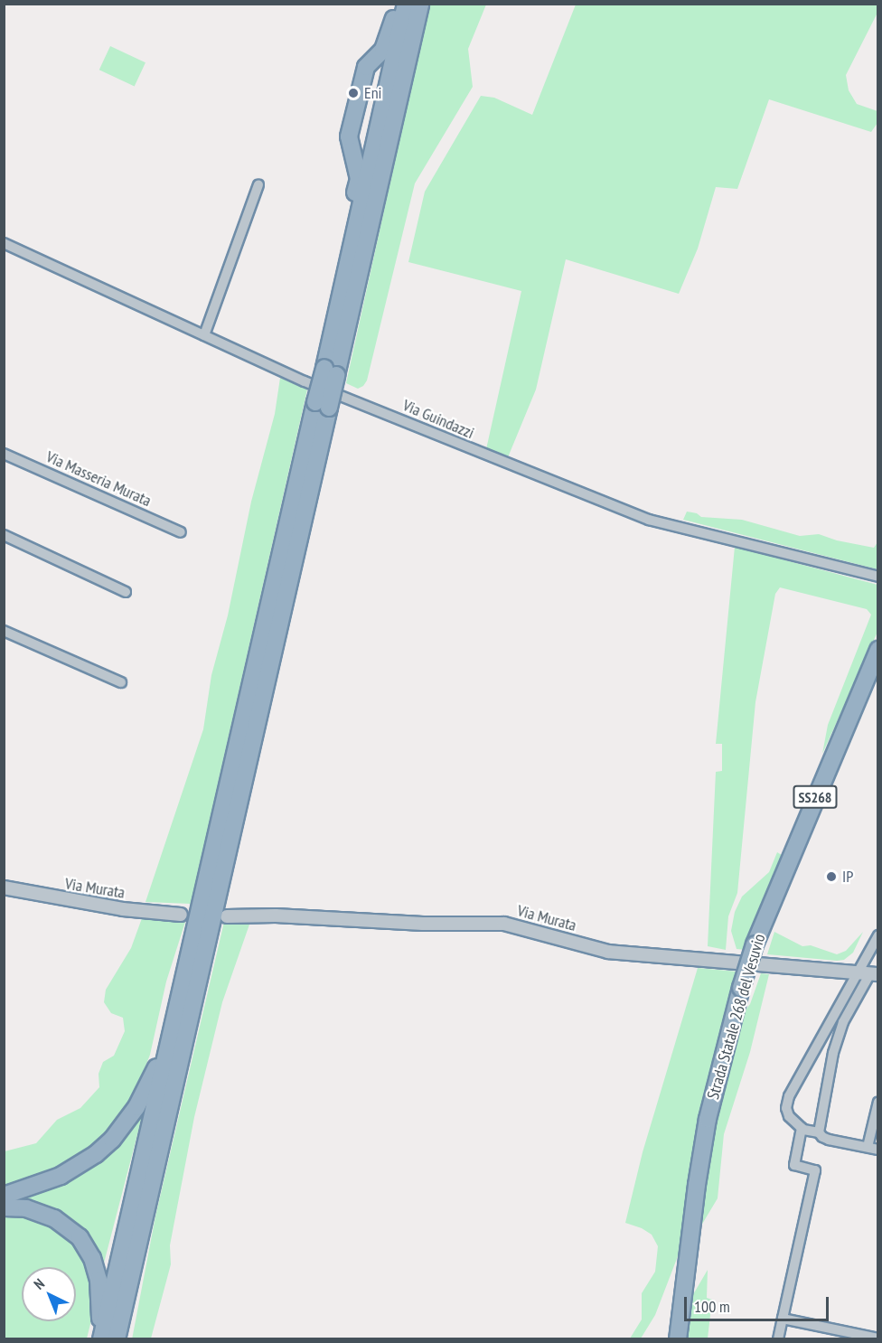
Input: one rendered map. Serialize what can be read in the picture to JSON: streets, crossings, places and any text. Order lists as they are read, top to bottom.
{
  "streets": {
    "highway": ["SS268", "Strada Statale 268 del Vesuvio"],
    "street": ["Via Guindazzi", "Via Masseria Murata", "Via Murata"]
  },
  "places": ["Eni", "IP"],
  "scale_bar": "100 m",
  "north": "top left"
}
